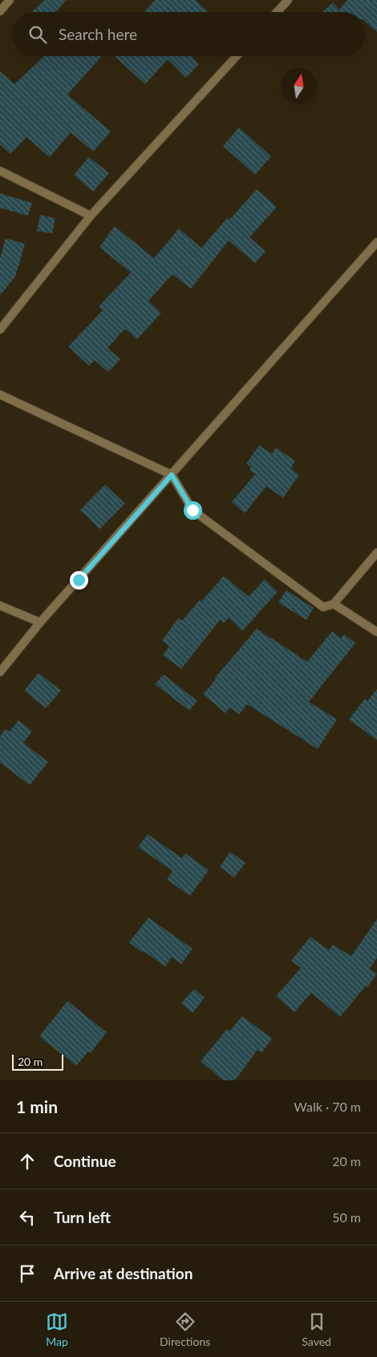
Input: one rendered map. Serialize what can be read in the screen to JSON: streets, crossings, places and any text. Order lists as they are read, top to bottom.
{
  "scale_bar": "20 m",
  "north": "top",
  "page": {
    "search": "Search here",
    "scale": "20 m",
    "heading": ["1 min", "Walk · 70 m"],
    "list": [
      ["Continue", "20 m"],
      ["Turn left", "50 m"],
      "Arrive at destination"
    ],
    "nav": ["Map", "Directions", "Saved"]
  }
}
